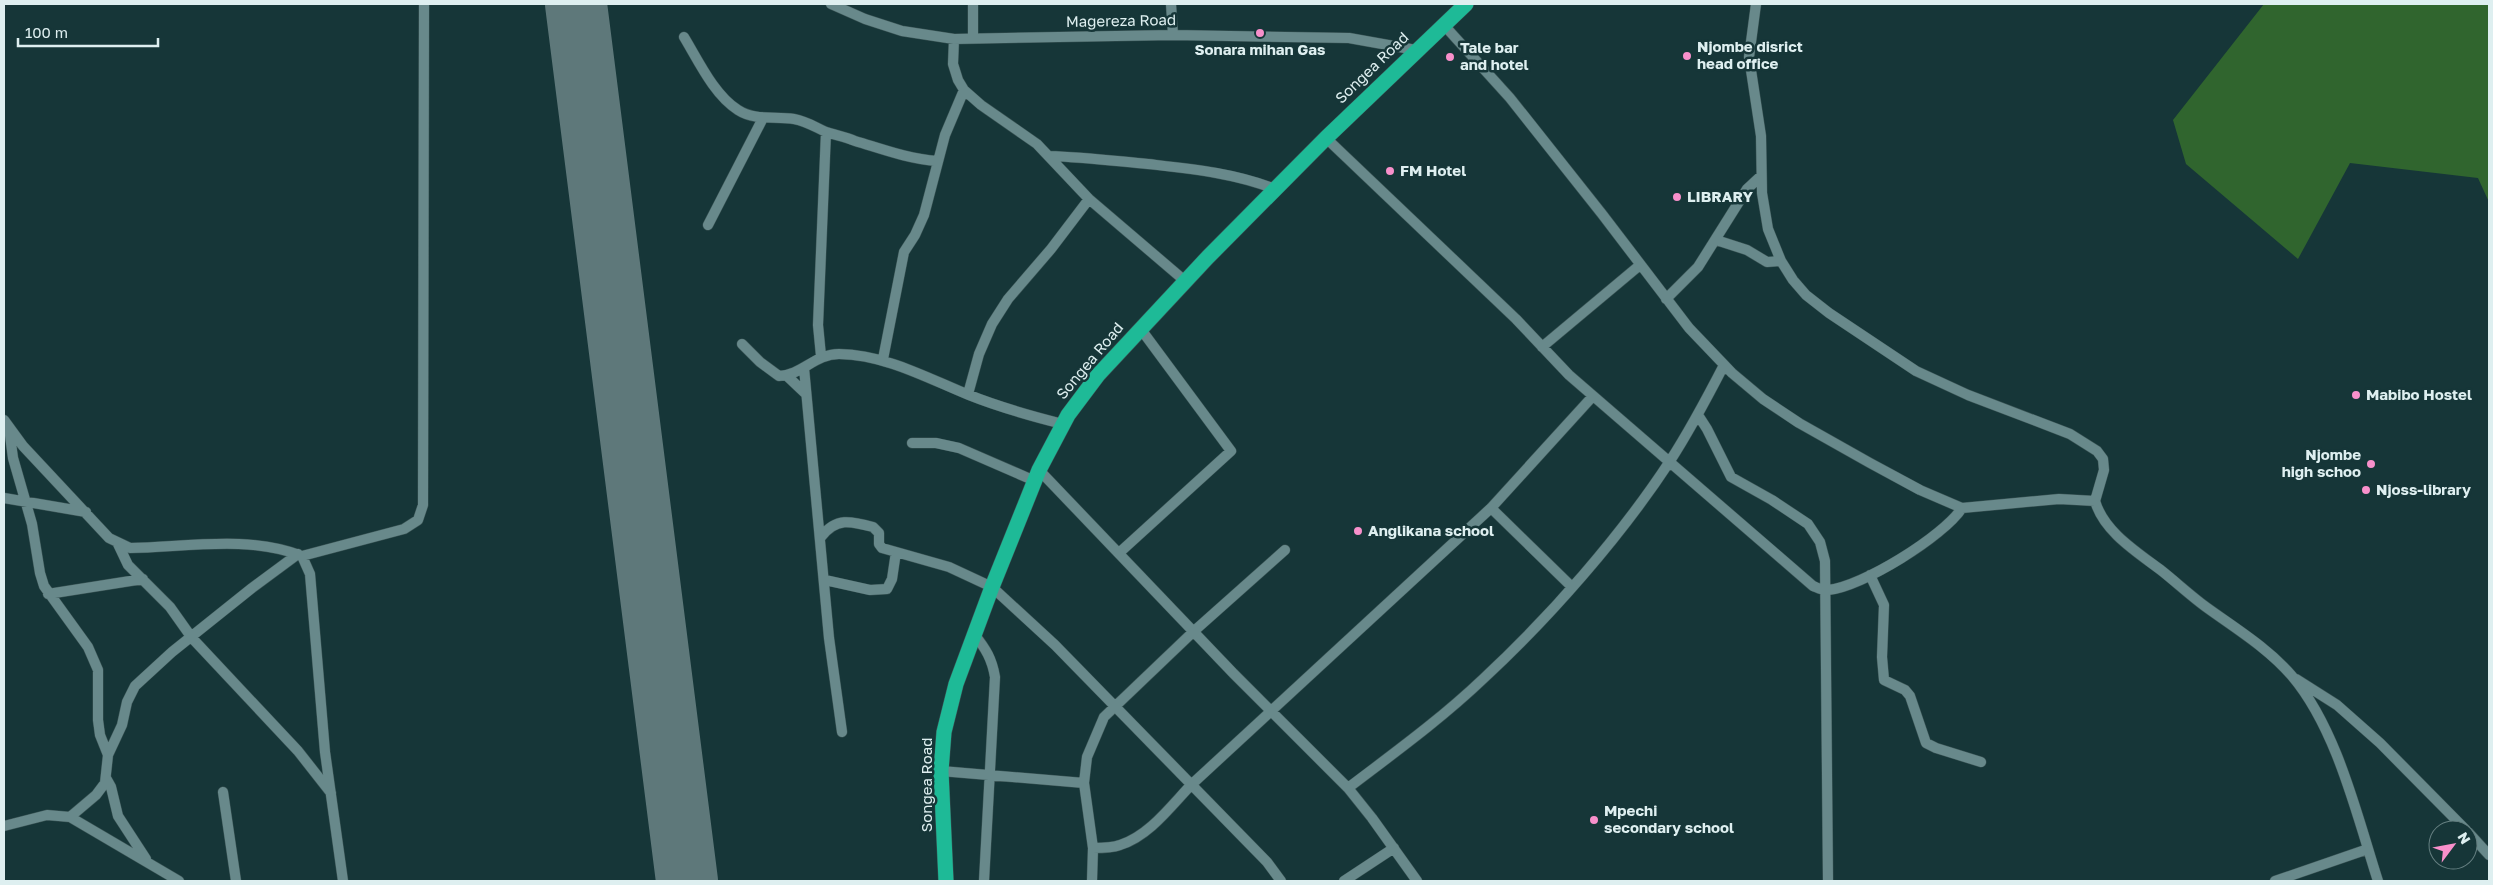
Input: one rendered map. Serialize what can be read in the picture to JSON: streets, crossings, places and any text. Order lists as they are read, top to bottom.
{
  "streets": {
    "highway": ["Songea Road"],
    "street": ["Magereza Road"]
  },
  "crossings": [
    ["Magereza Road", "Songea Road"]
  ],
  "places": [
    "Sonara mihan Gas",
    "Njombe disrict head office",
    "Tale bar and hotel",
    "FM Hotel",
    "LIBRARY",
    "Mabibo Hostel",
    "Njombe high schoo",
    "Njoss-library",
    "Anglikana school",
    "Mpechi secondary school"
  ],
  "scale_bar": "100 m",
  "north": "top right"
}
